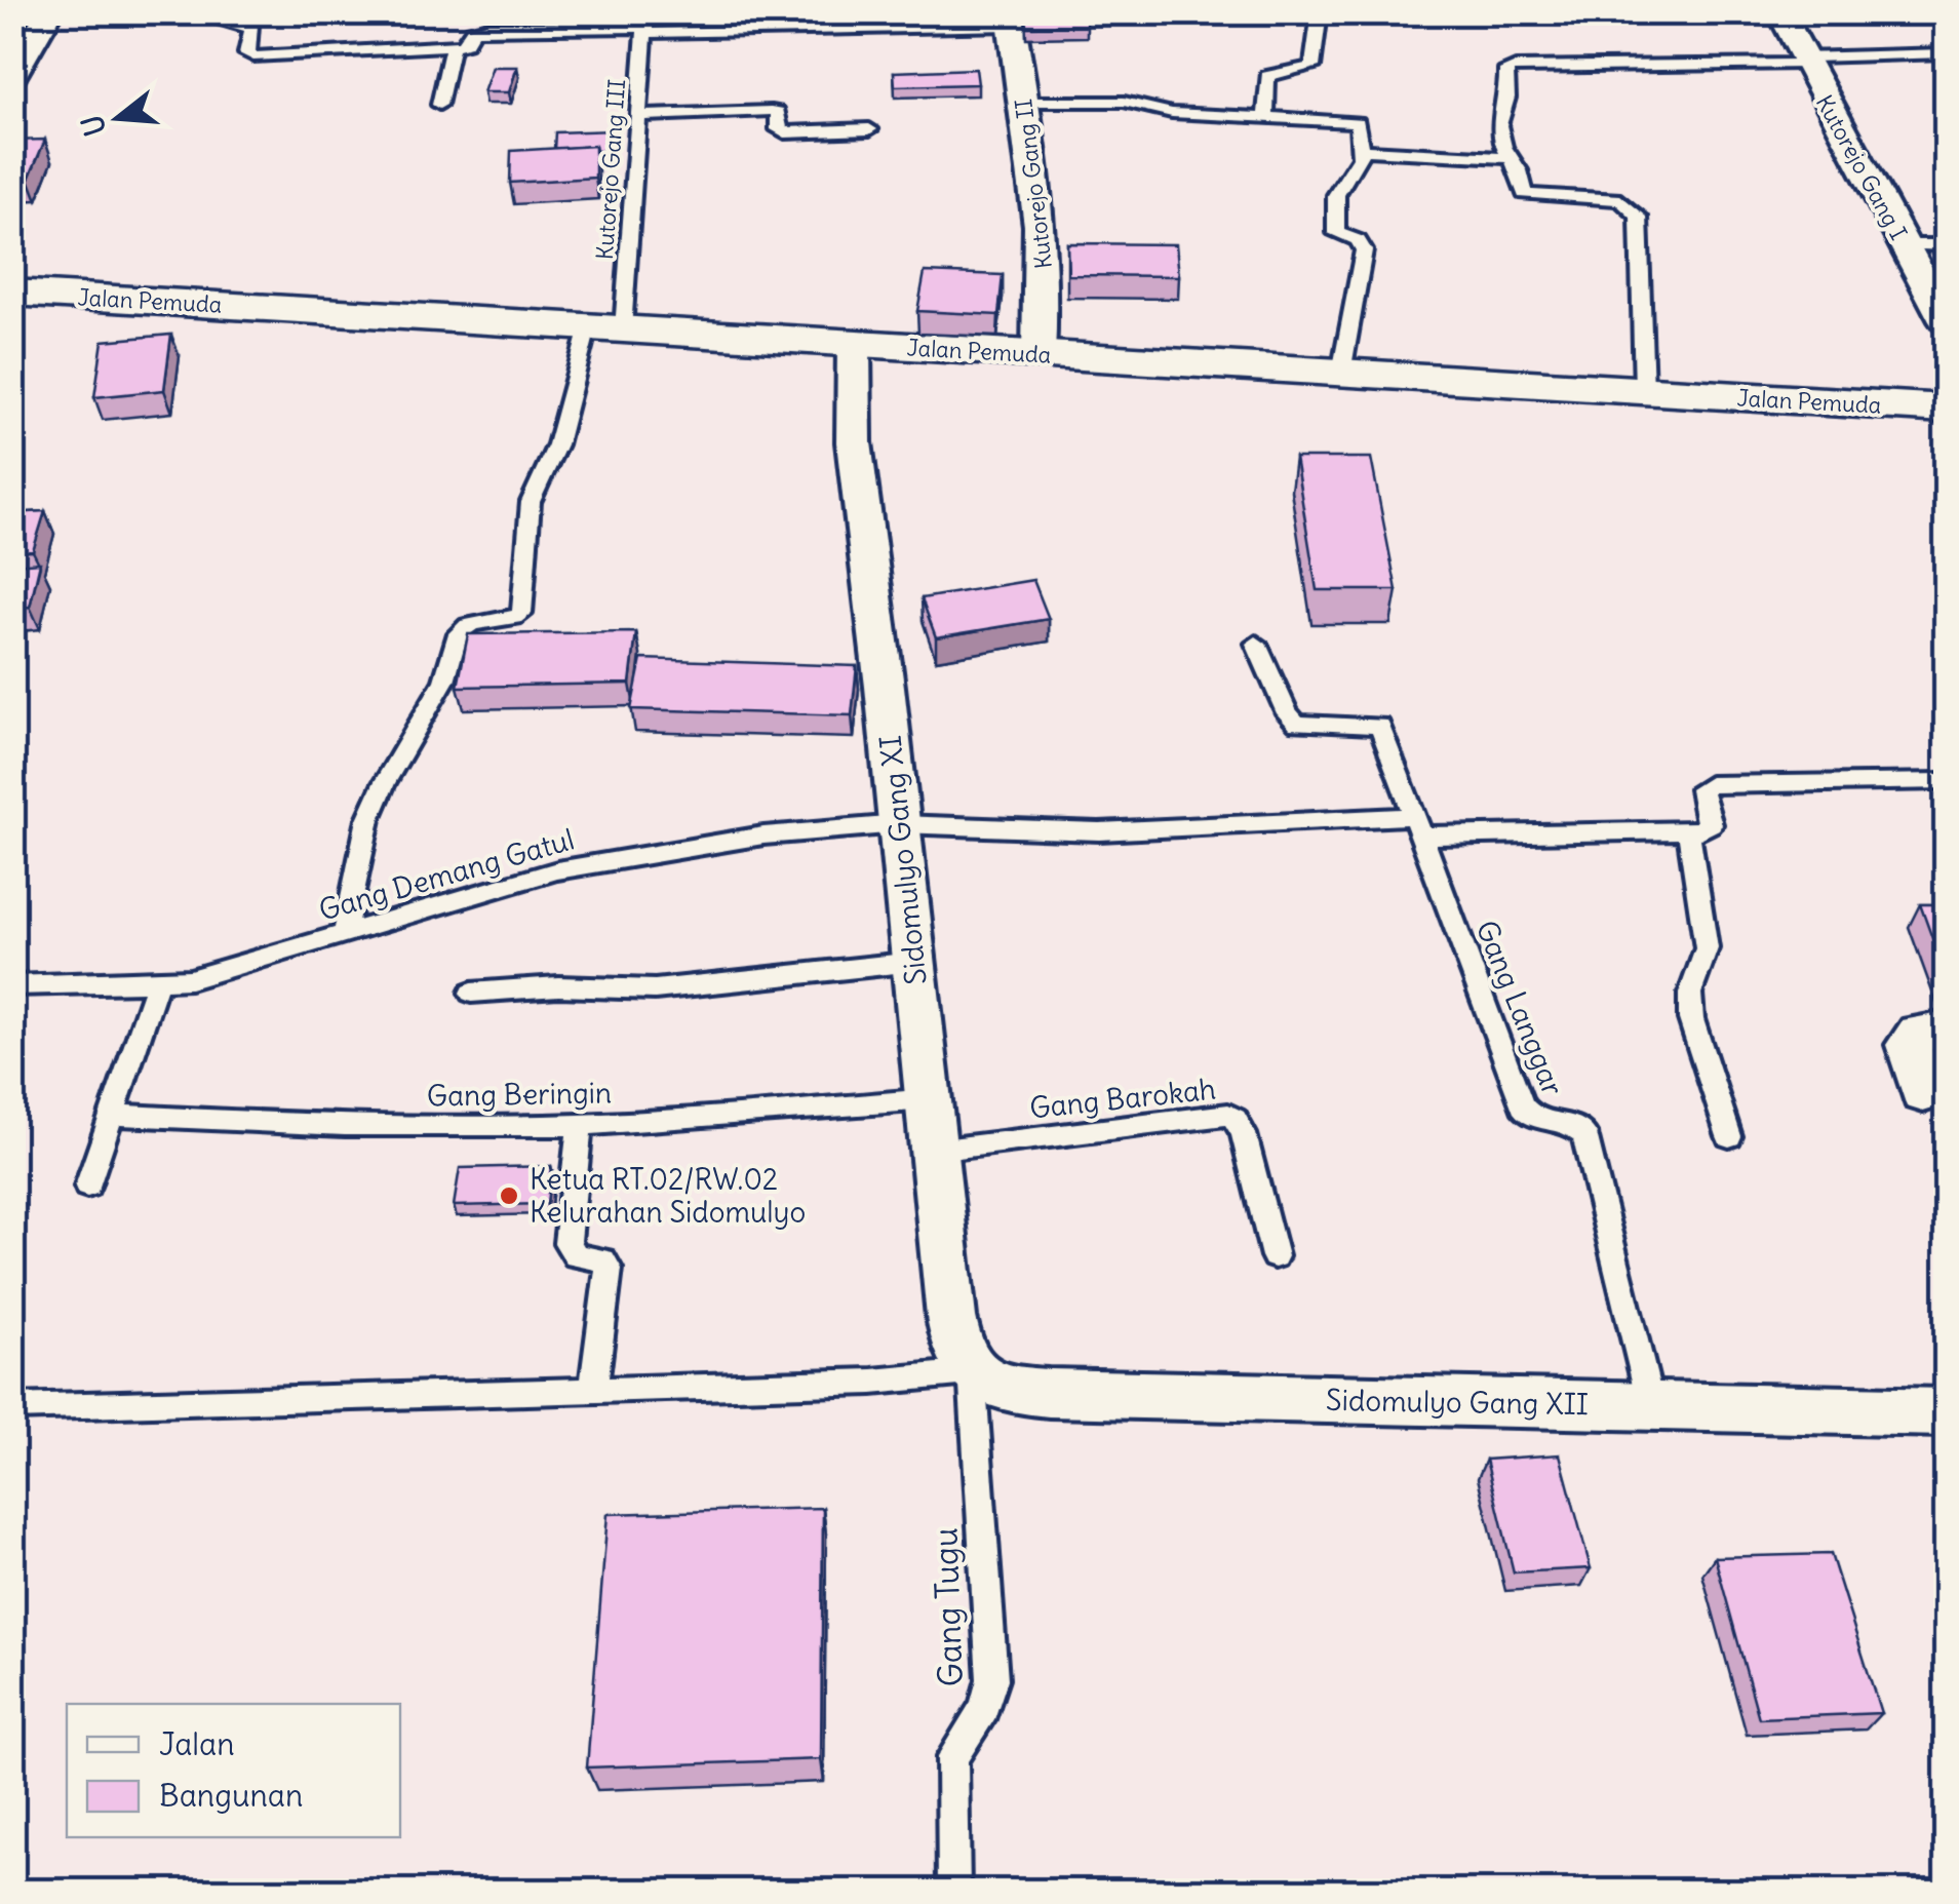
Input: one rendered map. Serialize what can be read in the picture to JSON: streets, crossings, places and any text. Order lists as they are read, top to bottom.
{
  "streets": {
    "main road": ["Jalan Pemuda"],
    "street": [
      "Kutorejo Gang I",
      "Kutorejo Gang II",
      "Sidomulyo Gang XI",
      "Sidomulyo Gang XII"
    ],
    "lane": [
      "Kutorejo Gang III",
      "Gang Demang Gatul",
      "Gang Langgar",
      "Gang Beringin",
      "Gang Barokah",
      "Gang Tugu"
    ]
  },
  "crossings": [
    ["Kutorejo Gang III", "Jalan Pemuda"],
    ["Kutorejo Gang III", "Gang Demang Gatul"],
    ["Kutorejo Gang II", "Jalan Pemuda"],
    ["Jalan Pemuda", "Sidomulyo Gang XI"],
    ["Sidomulyo Gang XI", "Gang Demang Gatul"],
    ["Sidomulyo Gang XI", "Gang Beringin"],
    ["Sidomulyo Gang XI", "Gang Barokah"],
    ["Sidomulyo Gang XI", "Sidomulyo Gang XII"],
    ["Sidomulyo Gang XI", "Gang Tugu"],
    ["Gang Demang Gatul", "Gang Langgar"],
    ["Gang Langgar", "Sidomulyo Gang XII"],
    ["Sidomulyo Gang XII", "Gang Tugu"]
  ],
  "places": ["Ketua RT.02/RW.02 Kelurahan Sidomulyo"],
  "legend": ["Jalan", "Bangunan"],
  "north": "left"
}
